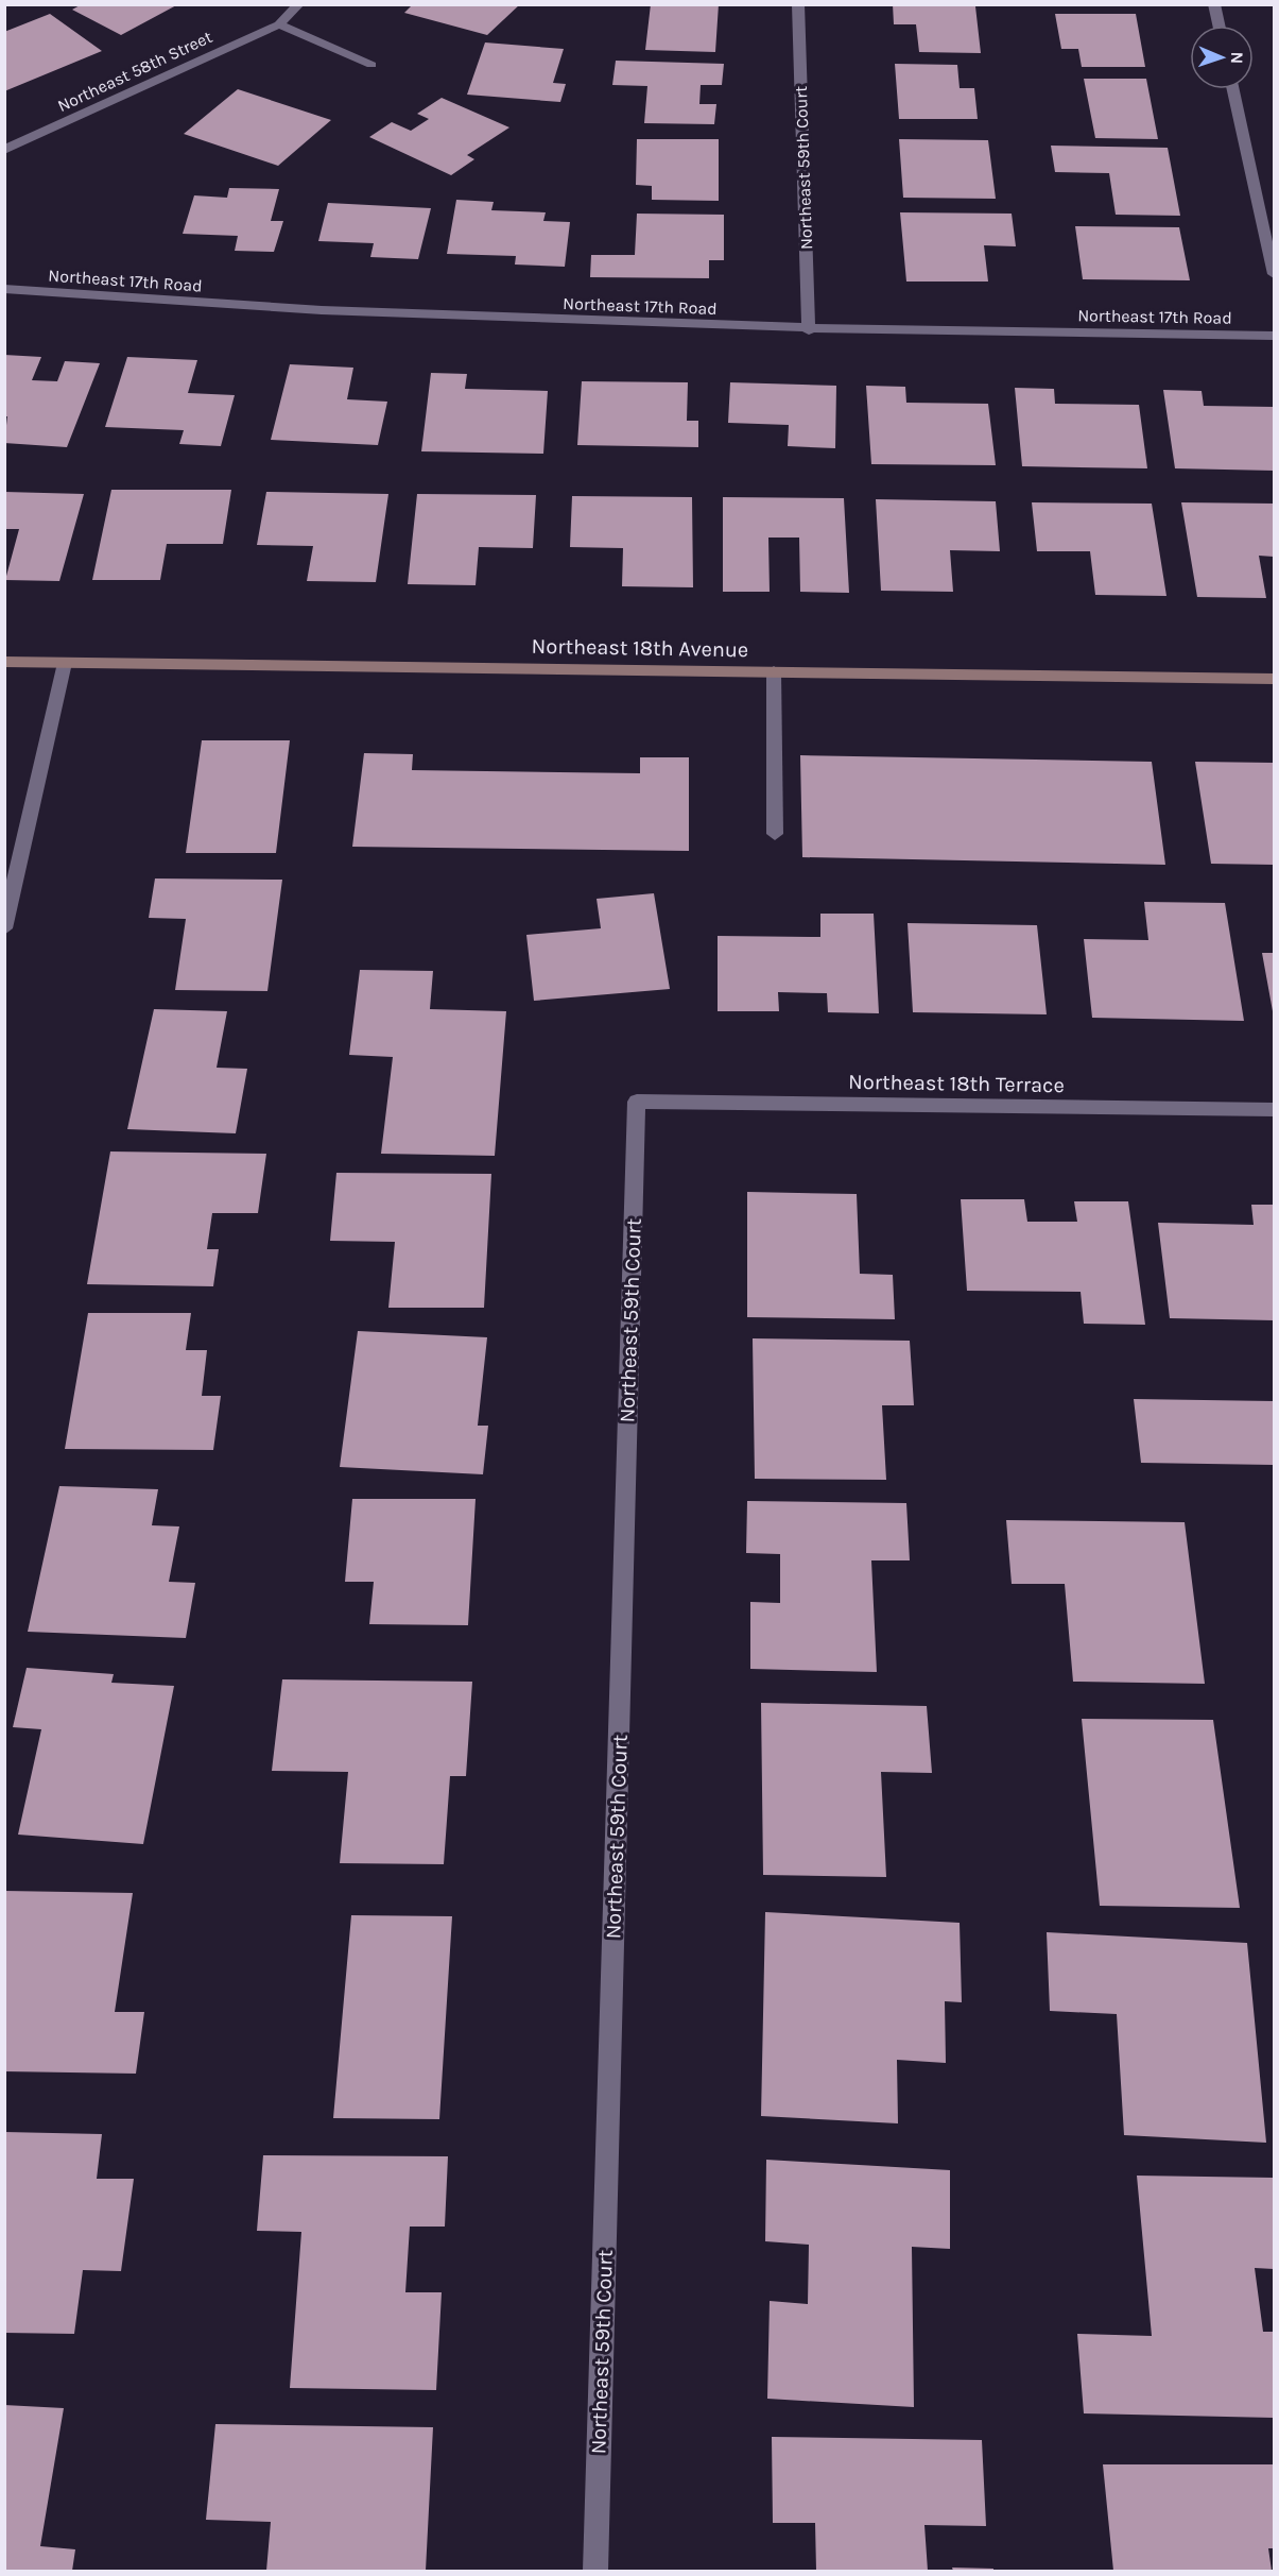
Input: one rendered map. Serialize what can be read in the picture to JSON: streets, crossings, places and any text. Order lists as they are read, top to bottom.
{
  "streets": {
    "street": [
      "Northeast 58th Street",
      "Northeast 59th Court",
      "Northeast 17th Road",
      "Northeast 18th Avenue",
      "Northeast 18th Terrace"
    ]
  },
  "crossings": [
    ["Northeast 59th Court", "Northeast 17th Road"],
    ["Northeast 59th Court", "Northeast 18th Terrace"]
  ],
  "north": "right"
}
